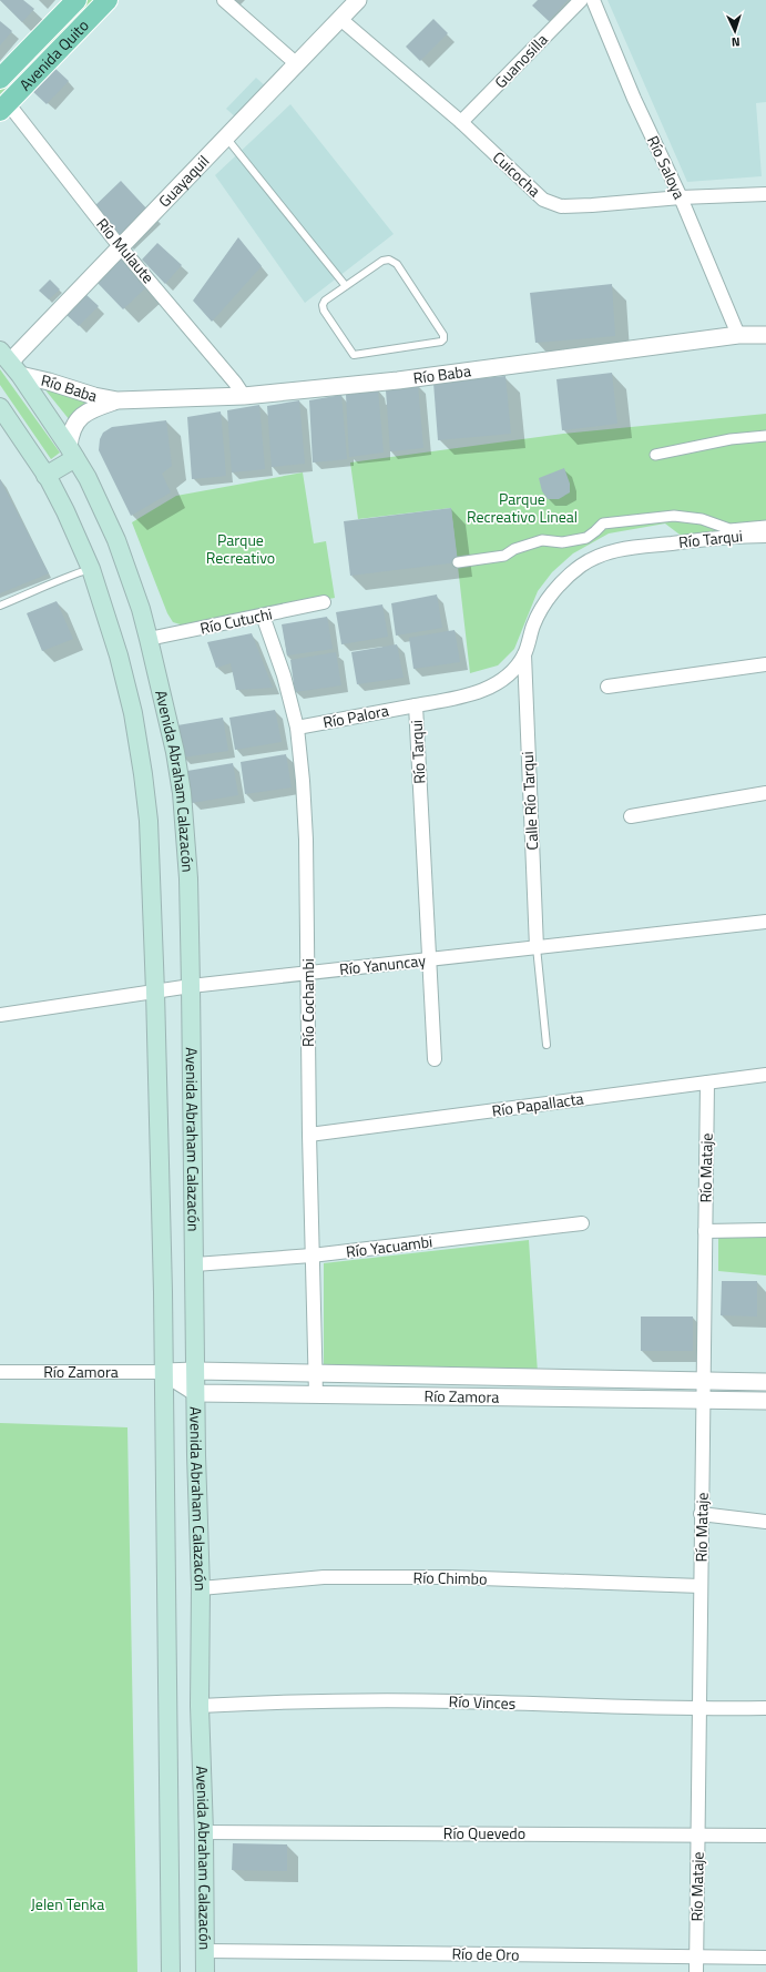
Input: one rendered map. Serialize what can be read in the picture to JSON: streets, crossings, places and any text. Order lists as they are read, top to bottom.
{
  "streets": {
    "main road": ["Avenida Quito", "Avenida Abraham Calazacón"],
    "street": [
      "Guanosilla",
      "Río Saloya",
      "Cuicocha",
      "Guayaquil",
      "Río Mulaute",
      "Río Baba",
      "Río Tarqui",
      "Río Cutuchi",
      "Río Palora",
      "Calle Río Tarqui",
      "Río Yanuncay",
      "Río Cochambi",
      "Río Papallacta",
      "Río Mataje",
      "Río Yacuambi",
      "Río Zamora",
      "Río Chimbo",
      "Río Vinces",
      "Río Quevedo",
      "Río de Oro"
    ]
  },
  "crossings": [
    ["Avenida Quito", "Río Mulaute"],
    ["Guanosilla", "Cuicocha"],
    ["Río Saloya", "Cuicocha"],
    ["Río Saloya", "Río Baba"],
    ["Cuicocha", "Guayaquil"],
    ["Guayaquil", "Río Mulaute"],
    ["Guayaquil", "Río Baba"],
    ["Guayaquil", "Avenida Abraham Calazacón"],
    ["Río Mulaute", "Río Baba"],
    ["Río Baba", "Avenida Abraham Calazacón"],
    ["Río Tarqui", "Río Palora"],
    ["Río Tarqui", "Calle Río Tarqui"],
    ["Río Tarqui", "Río Yanuncay"],
    ["Río Cutuchi", "Avenida Abraham Calazacón"],
    ["Río Cutuchi", "Río Cochambi"],
    ["Río Palora", "Río Cochambi"],
    ["Avenida Abraham Calazacón", "Río Yanuncay"],
    ["Avenida Abraham Calazacón", "Río Yacuambi"],
    ["Avenida Abraham Calazacón", "Río Zamora"],
    ["Avenida Abraham Calazacón", "Río Chimbo"],
    ["Avenida Abraham Calazacón", "Río Vinces"],
    ["Avenida Abraham Calazacón", "Río Quevedo"],
    ["Avenida Abraham Calazacón", "Río de Oro"],
    ["Calle Río Tarqui", "Río Yanuncay"],
    ["Río Yanuncay", "Río Cochambi"],
    ["Río Cochambi", "Río Papallacta"],
    ["Río Cochambi", "Río Yacuambi"],
    ["Río Cochambi", "Río Zamora"],
    ["Río Papallacta", "Río Mataje"],
    ["Río Mataje", "Río Zamora"],
    ["Río Mataje", "Río Chimbo"],
    ["Río Mataje", "Río Vinces"],
    ["Río Mataje", "Río Quevedo"],
    ["Río Mataje", "Río de Oro"]
  ],
  "parks": ["Parque Recreativo Lineal", "Parque Recreativo", "Jelen Tenka"],
  "north": "bottom"
}
